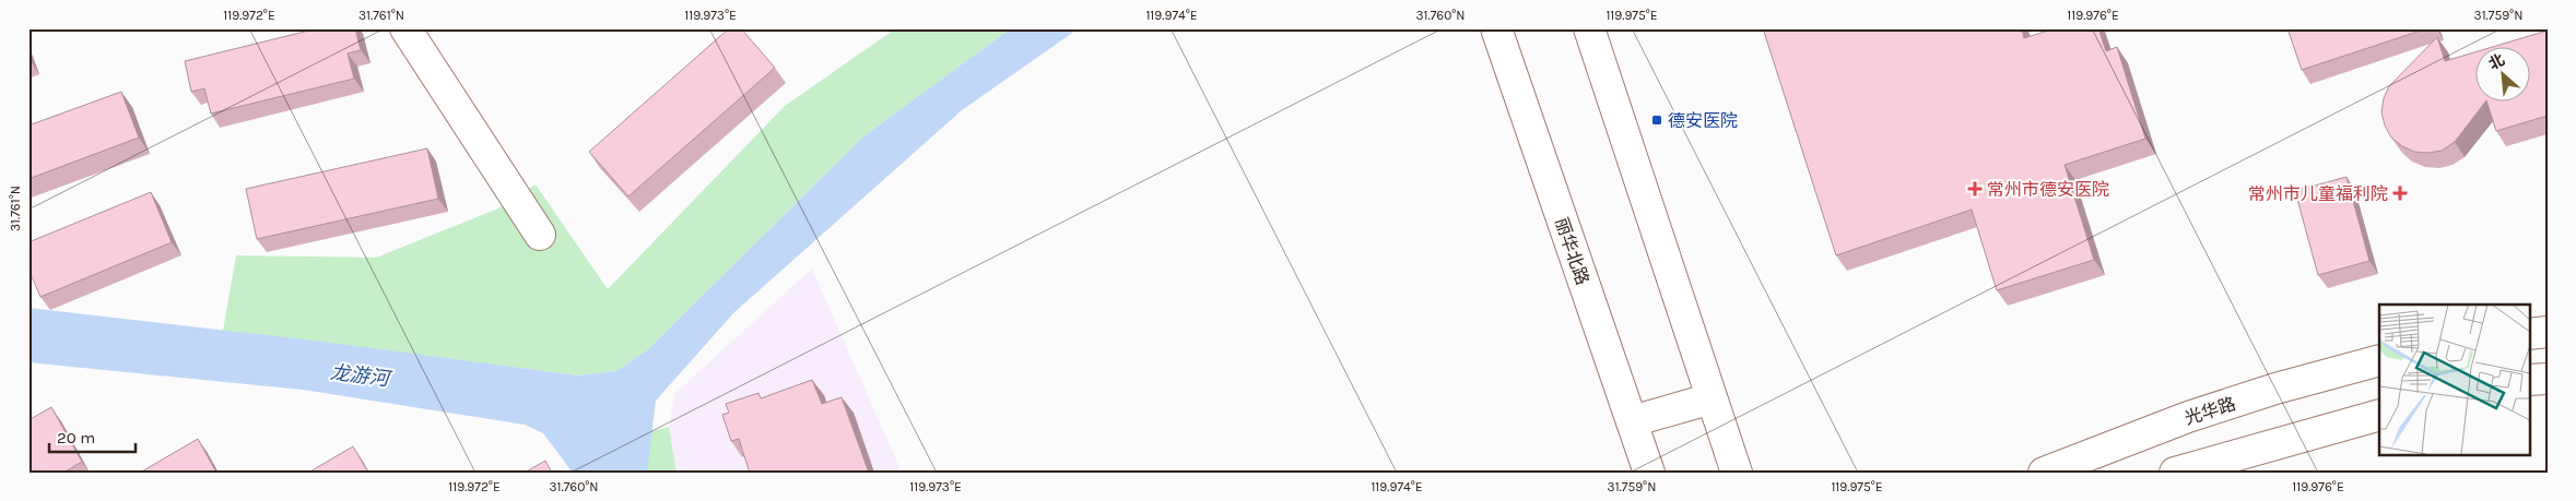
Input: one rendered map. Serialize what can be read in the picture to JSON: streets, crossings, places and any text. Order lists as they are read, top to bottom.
{
  "streets": {
    "main road": ["丽华北路", "光华路"]
  },
  "water": ["龙游河"],
  "places": {
    "transit": ["德安医院"],
    "health": ["常州市德安医院", "常州市儿童福利院"]
  },
  "scale_bar": "20 m",
  "north": "top left",
  "coordinates": [
    "119.972°E",
    "31.761°N",
    "119.973°E",
    "119.974°E",
    "31.760°N",
    "119.975°E",
    "119.976°E",
    "31.759°N"
  ]
}
